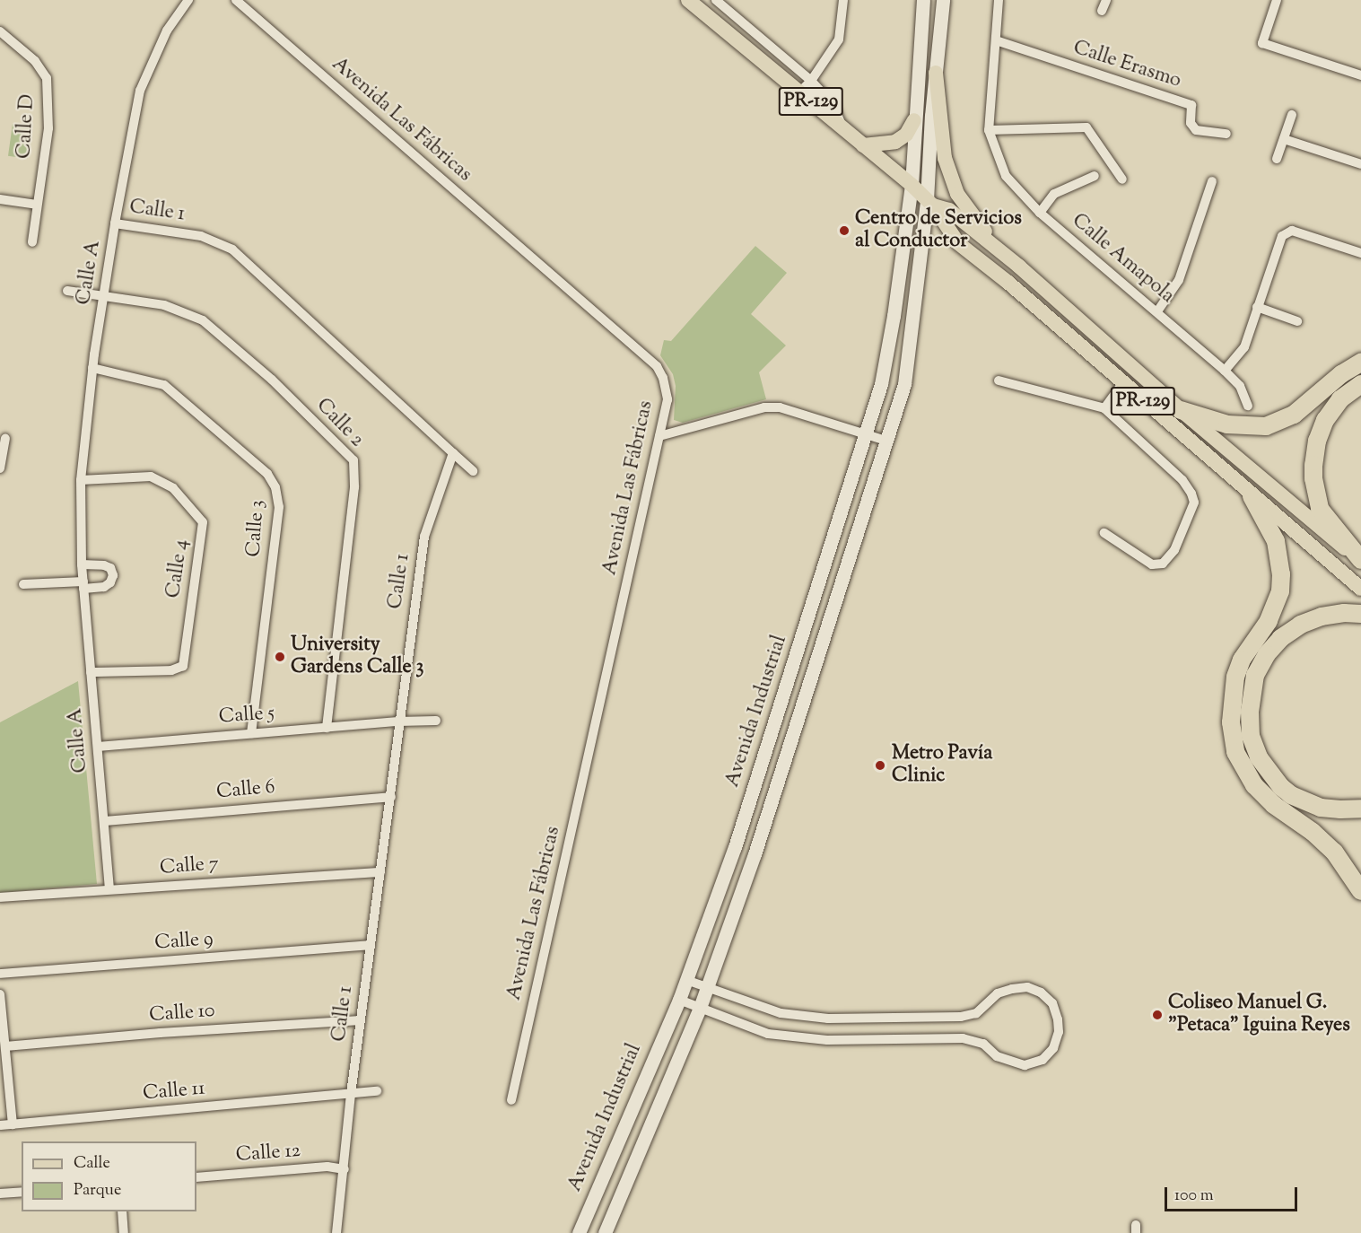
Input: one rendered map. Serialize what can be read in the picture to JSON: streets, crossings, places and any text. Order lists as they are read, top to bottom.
{
  "streets": {
    "main road": ["PR-129"],
    "street": [
      "Calle Erasmo",
      "Avenida Las Fábricas",
      "Calle D",
      "Calle 1",
      "Calle Amapola",
      "Calle A",
      "Calle 2",
      "Calle 3",
      "Calle 4",
      "Avenida Industrial",
      "Calle 5",
      "Calle 6",
      "Calle 7",
      "Calle 9",
      "Calle 10",
      "Calle 11",
      "Calle 12"
    ]
  },
  "crossings": [
    ["Calle Erasmo", "Calle Amapola"],
    ["PR-129", "Avenida Industrial"],
    ["Calle 1", "Calle A"],
    ["Calle 1", "Calle 5"],
    ["Calle 1", "Calle 6"],
    ["Calle 1", "Calle 7"],
    ["Calle 1", "Calle 9"],
    ["Calle 1", "Calle 10"],
    ["Calle 1", "Calle 11"],
    ["Calle 1", "Calle 12"],
    ["Calle A", "Calle 2"],
    ["Calle A", "Calle 3"],
    ["Calle A", "Calle 4"],
    ["Calle A", "Calle 5"],
    ["Calle A", "Calle 6"],
    ["Calle A", "Calle 7"],
    ["Calle 2", "Calle 5"],
    ["Calle 3", "Calle 5"]
  ],
  "places": [
    "Centro de Servicios al Conductor",
    "University Gardens Calle 3",
    "Metro Pavía Clinic",
    "Coliseo Manuel G. \"Petaca\" Iguina Reyes"
  ],
  "legend": ["Calle", "Parque"],
  "scale_bar": "100 m"
}
